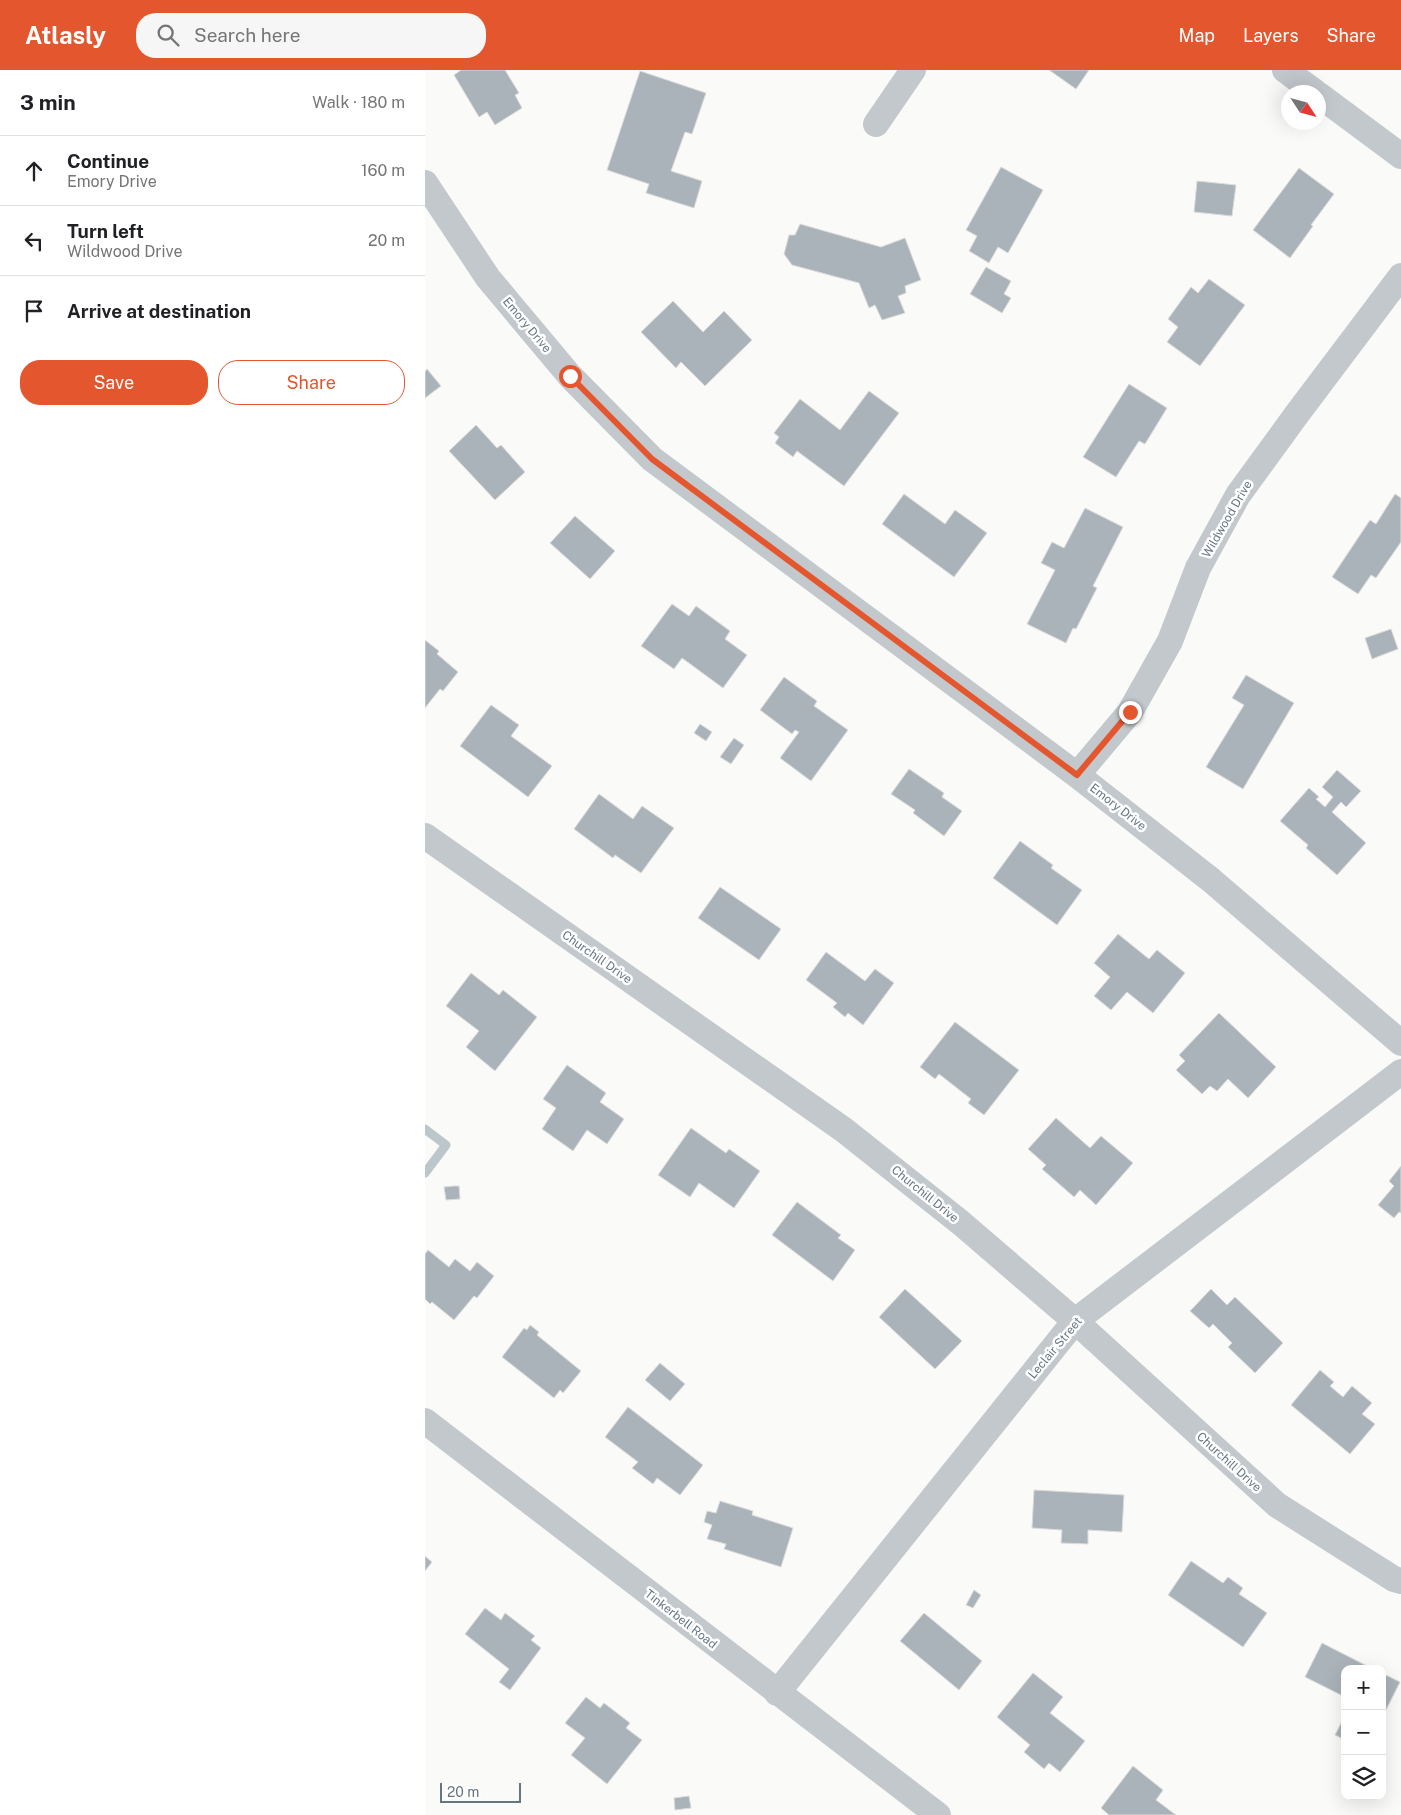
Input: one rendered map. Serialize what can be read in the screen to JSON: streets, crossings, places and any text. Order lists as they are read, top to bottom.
{
  "streets": {
    "street": [
      "Emory Drive",
      "Wildwood Drive",
      "Churchill Drive",
      "Leclair Street",
      "Tinkerbell Road"
    ]
  },
  "crossings": [
    ["Emory Drive", "Wildwood Drive"],
    ["Churchill Drive", "Leclair Street"],
    ["Leclair Street", "Tinkerbell Road"]
  ],
  "scale_bar": "20 m",
  "north": "bottom right",
  "page": {
    "header": "Atlasly",
    "search": "Search here",
    "nav": ["Map", "Layers", "Share"],
    "heading": ["3 min", "Walk · 180 m"],
    "list": [
      ["Continue", "Emory Drive", "160 m"],
      ["Turn left", "Wildwood Drive", "20 m"],
      "Arrive at destination"
    ],
    "buttons": ["Save", "Share"],
    "map_buttons": ["+", "−"],
    "scale": "20 m"
  }
}
